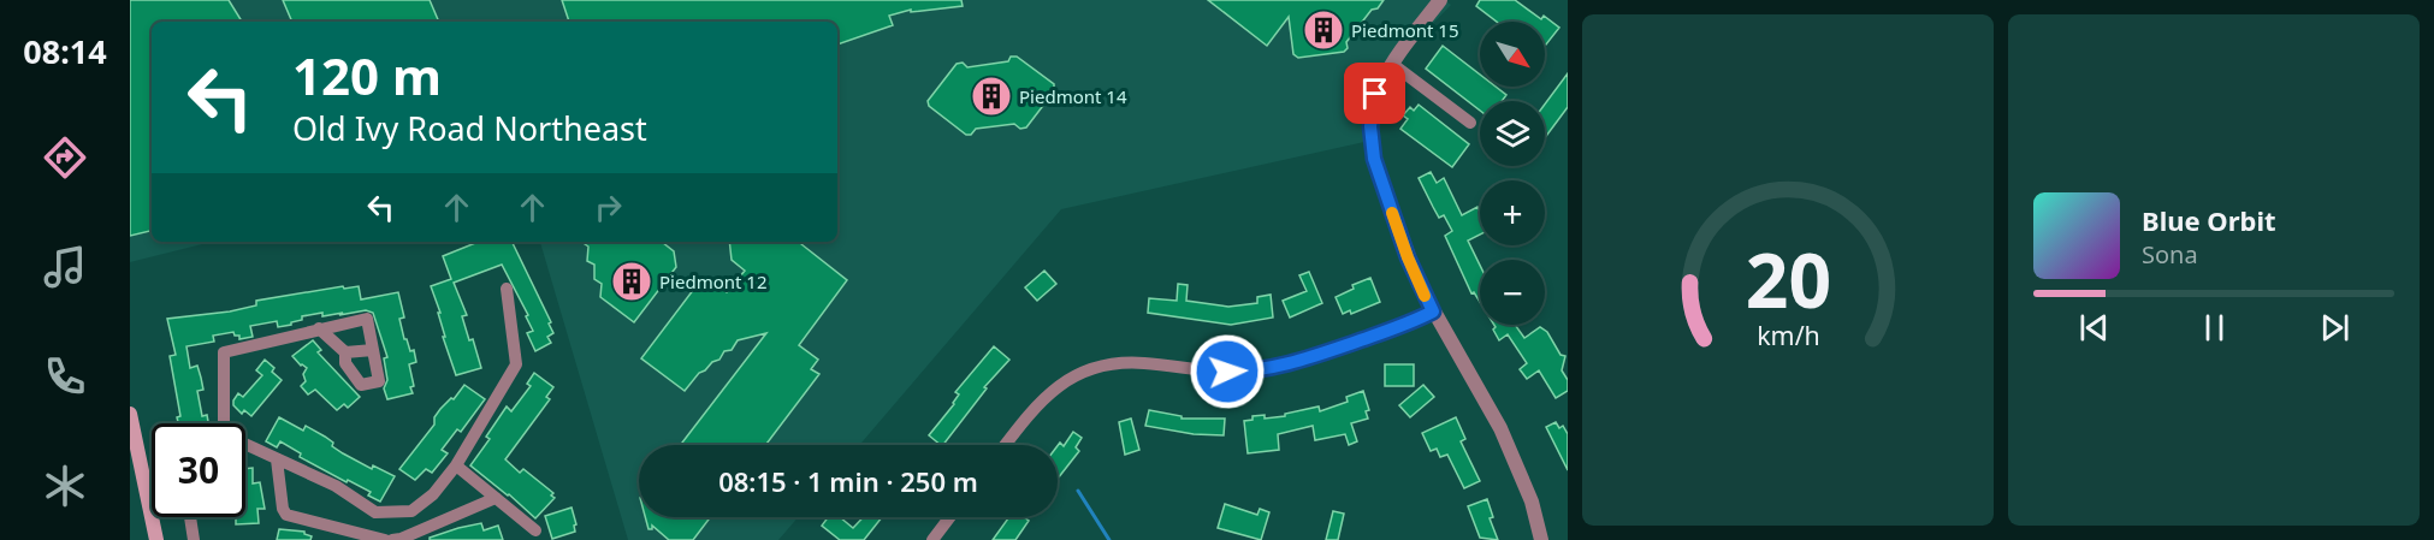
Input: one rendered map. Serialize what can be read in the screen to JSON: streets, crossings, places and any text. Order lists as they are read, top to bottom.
{
  "places": {
    "building": ["Piedmont 15", "Piedmont 14", "Piedmont 12"]
  },
  "north": "bottom right",
  "page": {
    "tabs": "08:14",
    "map_buttons": ["+", "−"],
    "turn": ["120 m", "Old Ivy Road Northeast"],
    "song": ["Blue Orbit", "Sona"],
    "limit": "30",
    "trip": "08:15 · 1 min · 250 m",
    "gauge": ["20", "km/h"]
  }
}
